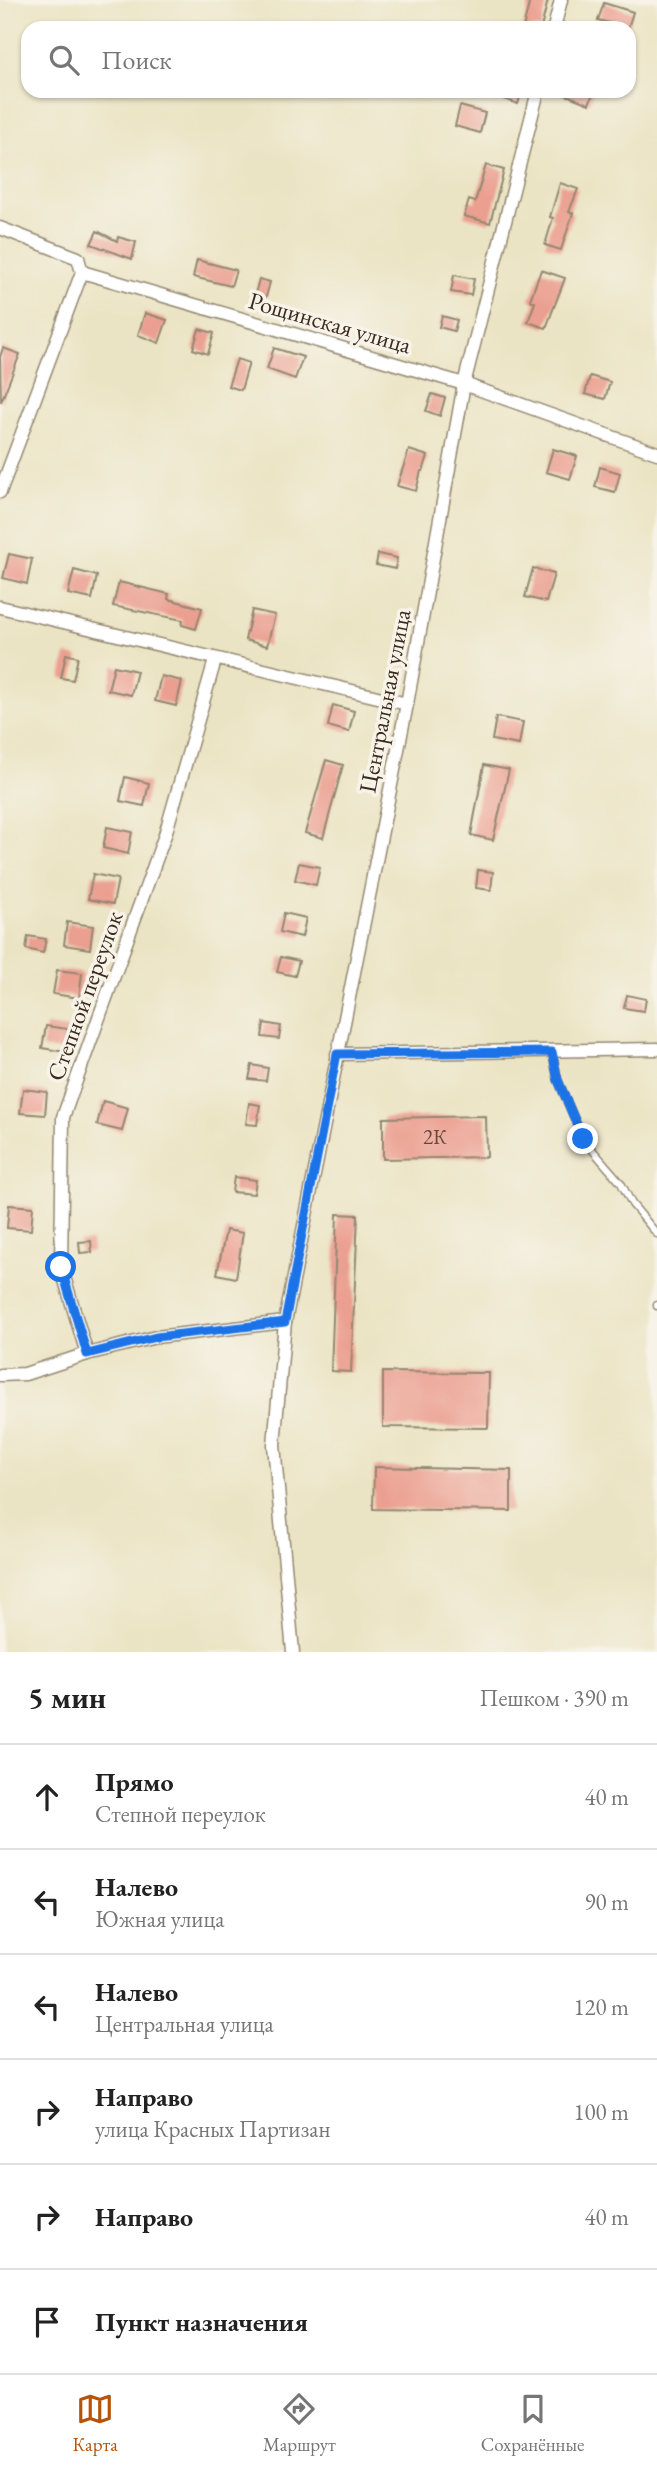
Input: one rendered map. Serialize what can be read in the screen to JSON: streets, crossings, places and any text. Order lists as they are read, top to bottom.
{
  "streets": {
    "street": ["Рощинская улица", "Центральная улица", "Степной переулок"]
  },
  "crossings": [
    ["Рощинская улица", "Центральная улица"]
  ],
  "house_numbers": ["2К"],
  "page": {
    "search": "Поиск",
    "heading": ["5 мин", "Пешком · 390 m"],
    "list": [
      ["Прямо", "Степной переулок", "40 m"],
      ["Налево", "Южная улица", "90 m"],
      ["Налево", "Центральная улица", "120 m"],
      ["Направо", "улица Красных Партизан", "100 m"],
      ["Направо", "40 m"],
      "Пункт назначения"
    ],
    "nav": ["Карта", "Маршрут", "Сохранённые"]
  }
}
